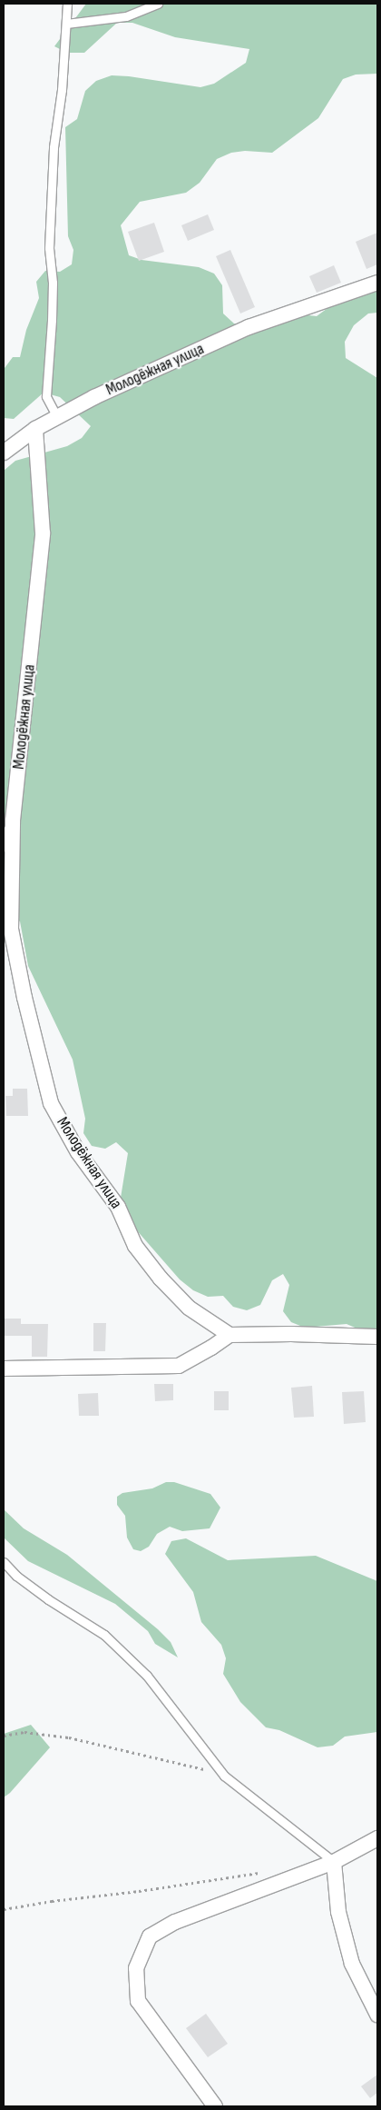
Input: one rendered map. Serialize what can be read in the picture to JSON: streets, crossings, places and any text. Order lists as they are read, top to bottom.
{
  "streets": {
    "street": ["Молодёжная улица"]
  }
}
